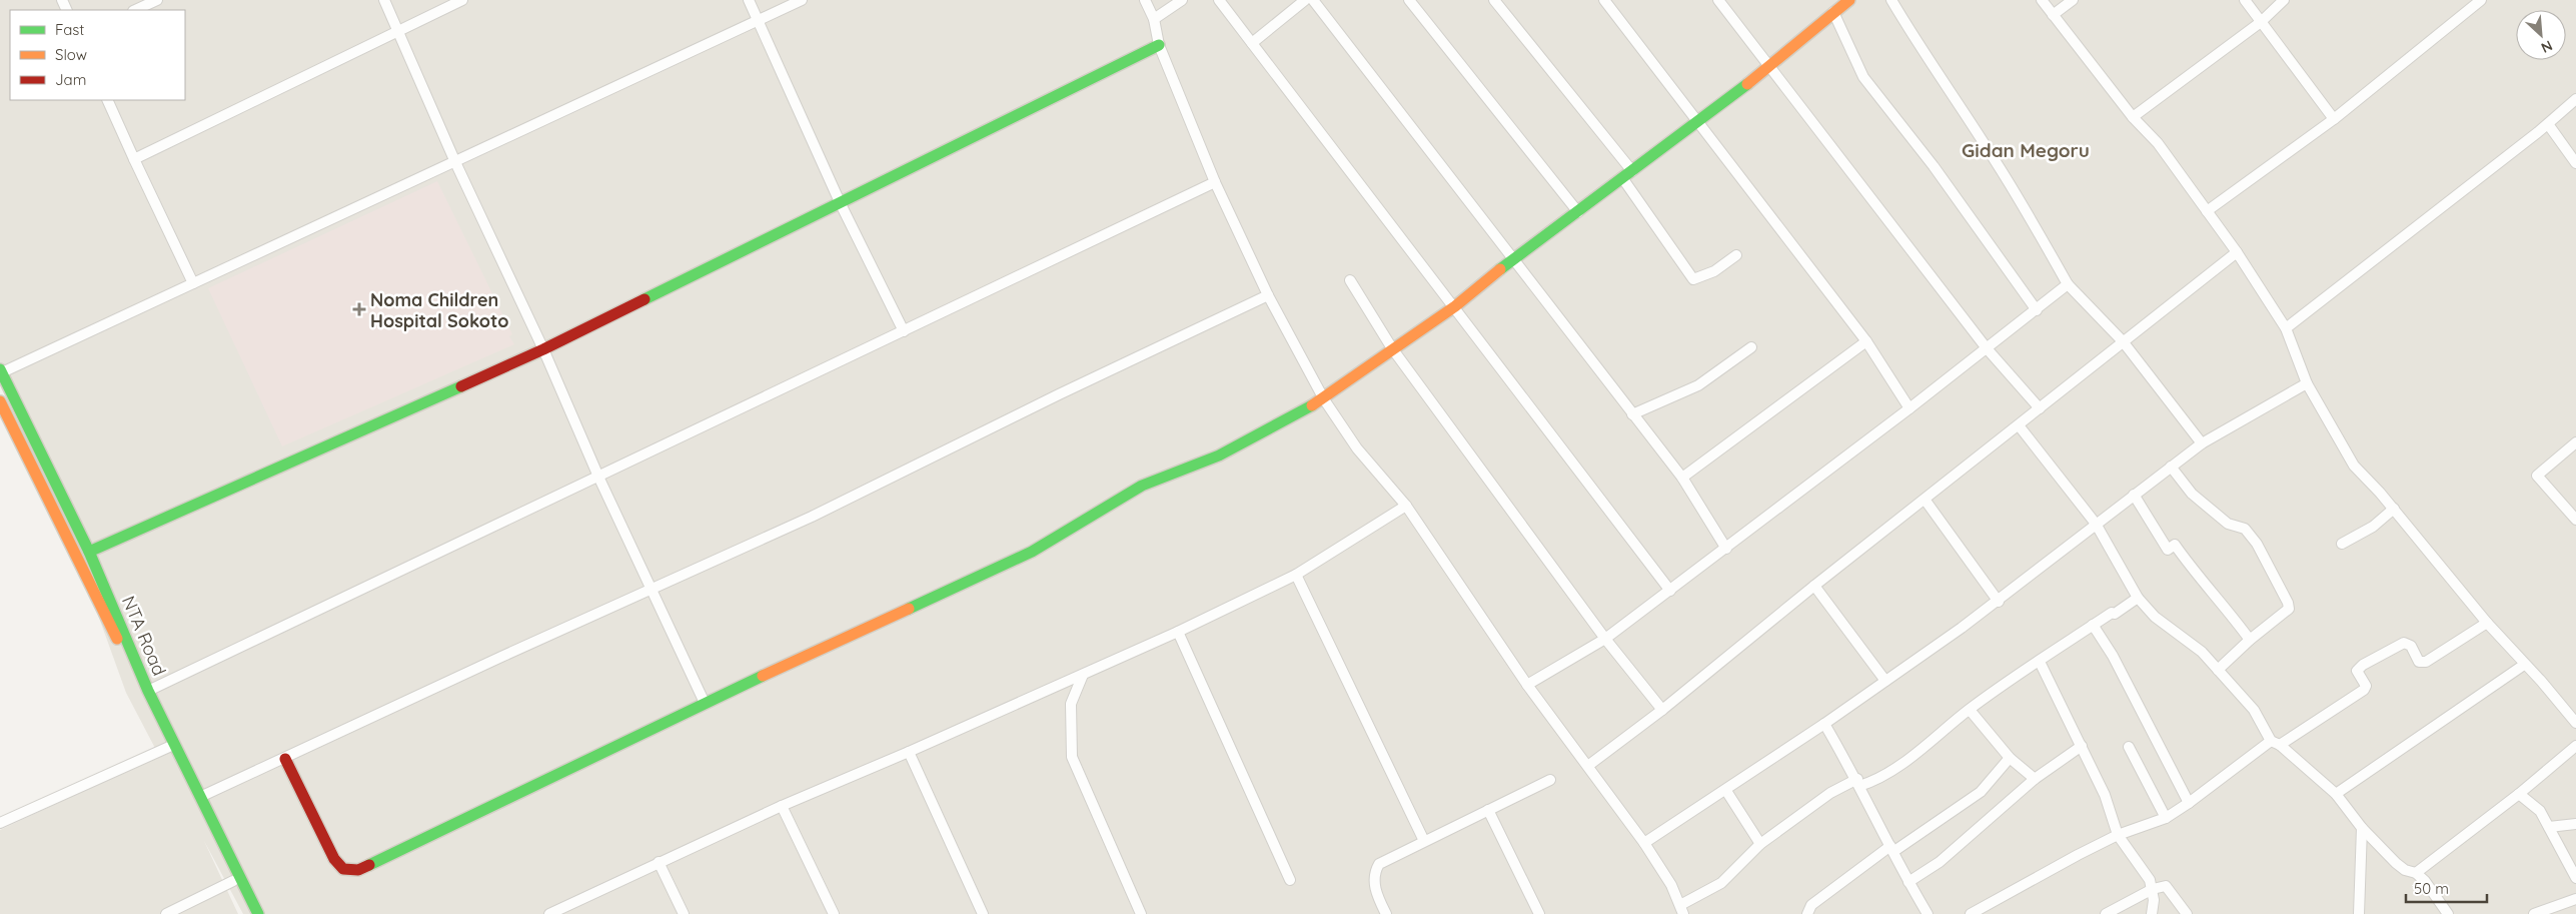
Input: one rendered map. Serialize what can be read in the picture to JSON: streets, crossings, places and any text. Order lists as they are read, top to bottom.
{
  "streets": {
    "street": ["NTA Road"]
  },
  "districts": ["Gidan Megoru"],
  "places": {
    "health": ["Noma Children Hospital Sokoto"]
  },
  "legend": ["Fast", "Slow", "Jam"],
  "scale_bar": "50 m",
  "north": "bottom right"
}
